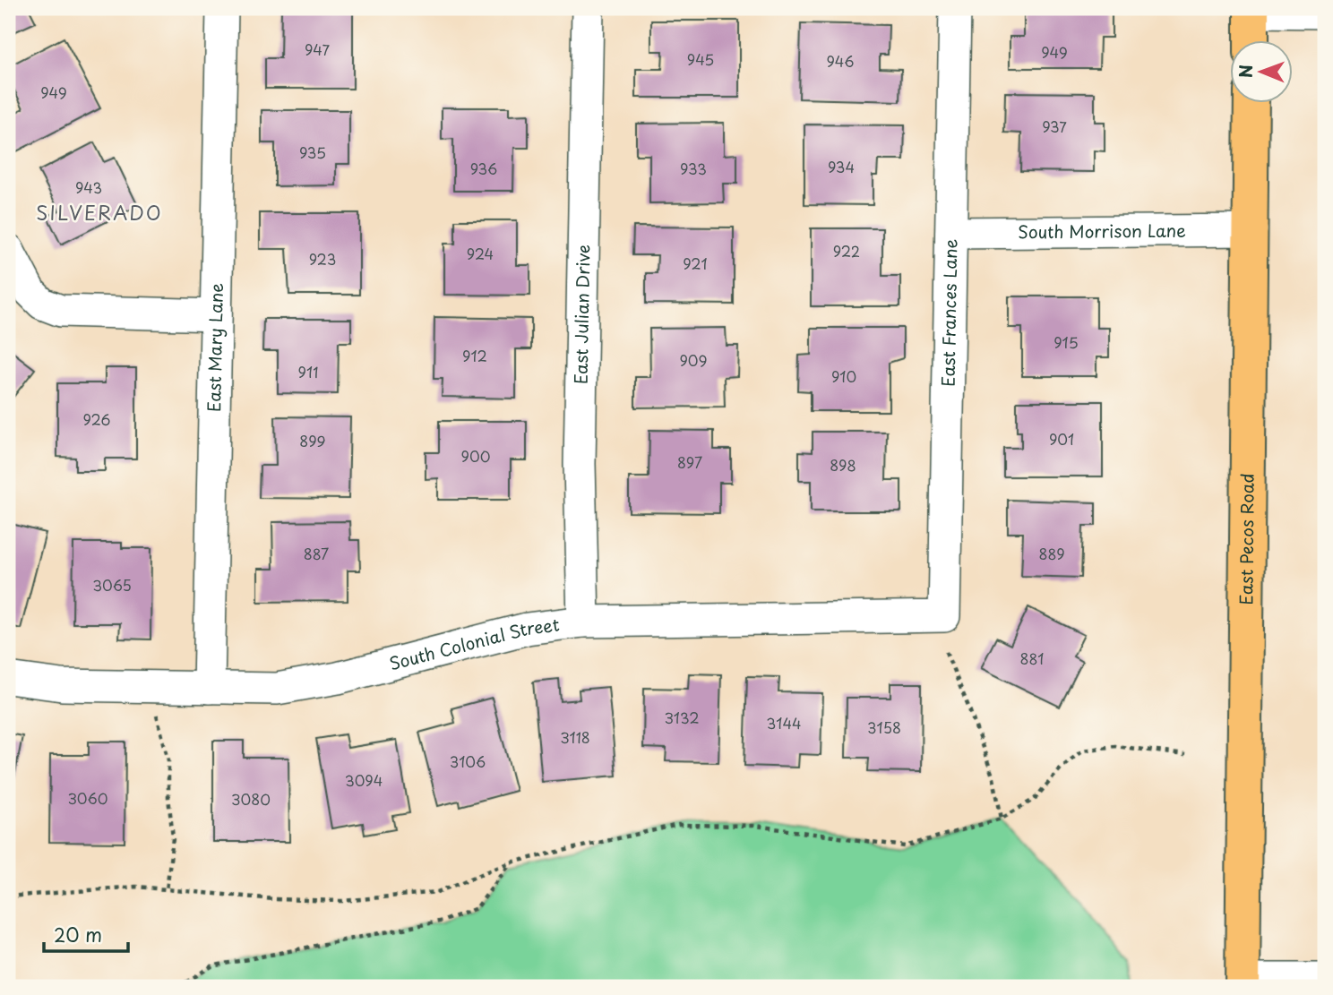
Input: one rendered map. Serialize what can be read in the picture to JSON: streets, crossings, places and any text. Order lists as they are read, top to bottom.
{
  "streets": {
    "main road": ["East Pecos Road"],
    "street": [
      "South Morrison Lane",
      "East Frances Lane",
      "East Julian Drive",
      "East Mary Lane",
      "South Colonial Street"
    ]
  },
  "crossings": [
    ["South Morrison Lane", "East Frances Lane"],
    ["South Morrison Lane", "East Pecos Road"],
    ["East Frances Lane", "South Colonial Street"],
    ["East Julian Drive", "South Colonial Street"],
    ["East Mary Lane", "South Colonial Street"]
  ],
  "districts": ["SILVERADO"],
  "house_numbers": [
    "947",
    "949",
    "945",
    "946",
    "949",
    "937",
    "935",
    "934",
    "936",
    "933",
    "943",
    "922",
    "924",
    "923",
    "921",
    "915",
    "912",
    "909",
    "911",
    "910",
    "926",
    "901",
    "899",
    "900",
    "897",
    "898",
    "887",
    "889",
    "3065",
    "881",
    "3132",
    "3144",
    "3158",
    "3118",
    "3106",
    "3094",
    "3060",
    "3080"
  ],
  "scale_bar": "20 m",
  "north": "left"
}
